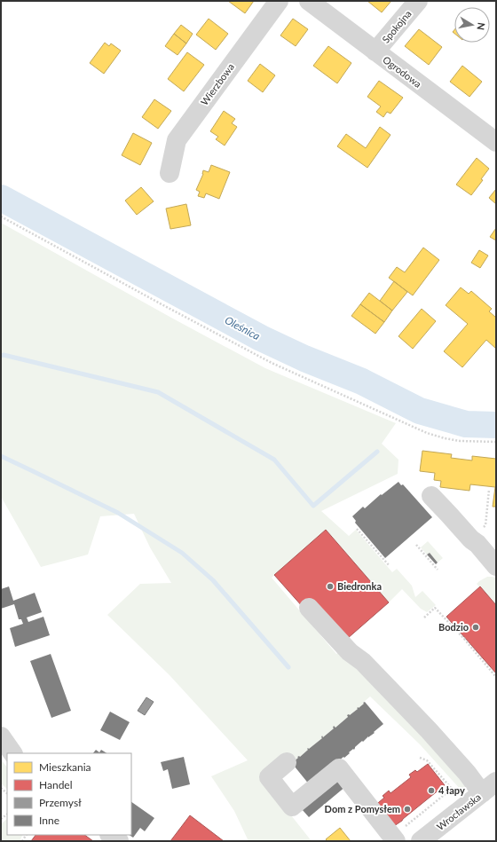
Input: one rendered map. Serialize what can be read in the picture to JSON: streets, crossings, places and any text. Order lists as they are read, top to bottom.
{
  "streets": {
    "street": [
      "Spokojna",
      "Ogrodowa",
      "Wierzbowa",
      "Wrocławska"
    ]
  },
  "crossings": [
    ["Spokojna", "Ogrodowa"]
  ],
  "water": ["Oleśnica"],
  "places": [
    "Biedronka",
    "Bodzio",
    "4 łapy",
    "Dom z Pomysłem"
  ],
  "legend": [
    "Mieszkania",
    "Handel",
    "Przemysł",
    "Inne"
  ],
  "north": "right"
}
